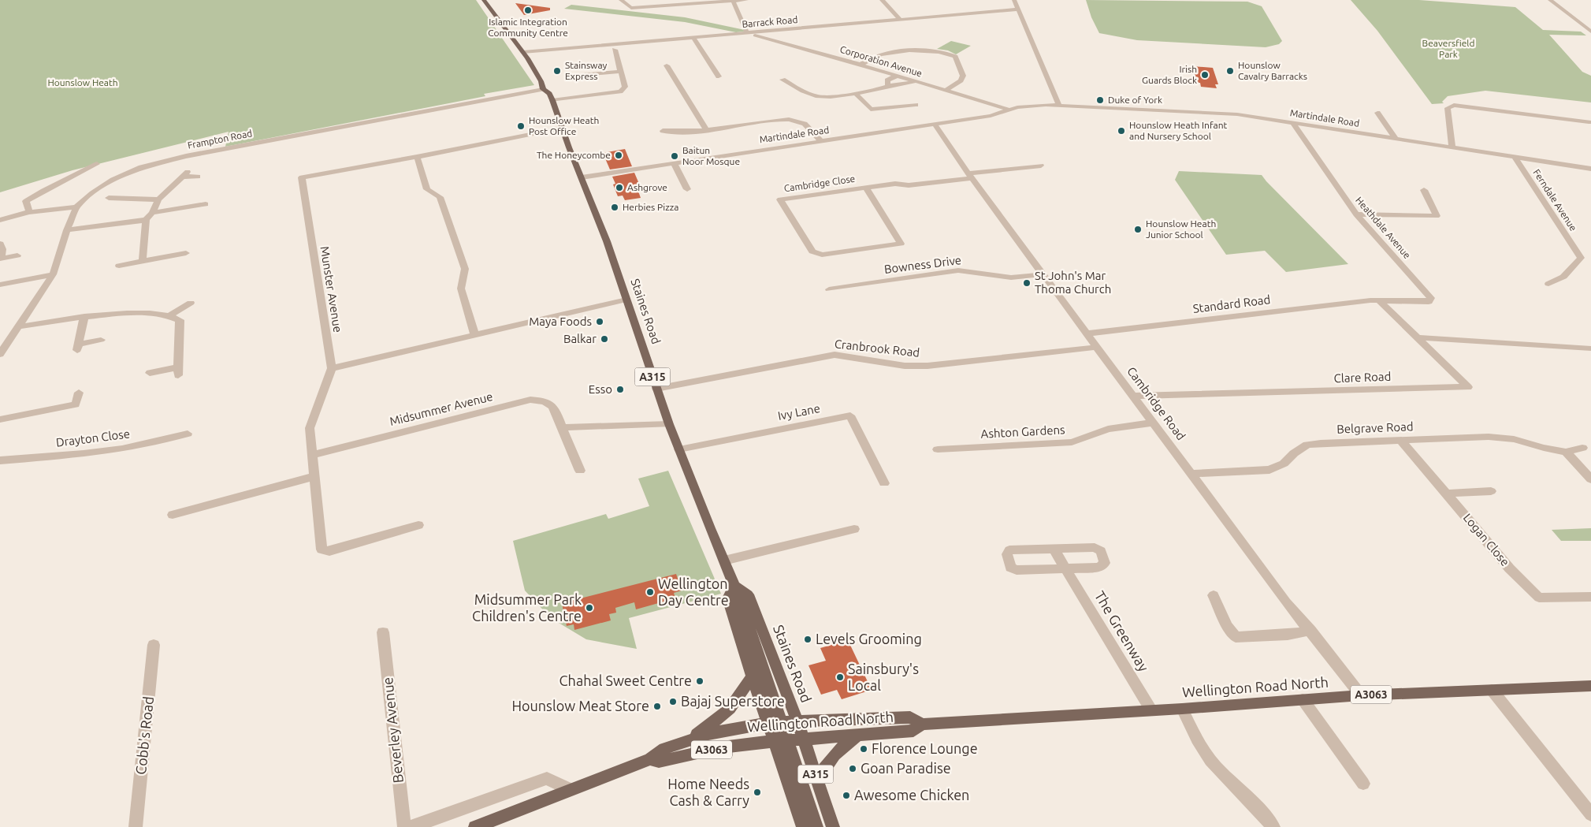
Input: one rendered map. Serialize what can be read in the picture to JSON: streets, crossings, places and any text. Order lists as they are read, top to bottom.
{
  "streets": {
    "main road": [
      "Staines Road",
      "A315",
      "Wellington Road North",
      "A3063"
    ],
    "street": [
      "Barrack Road",
      "Corporation Avenue",
      "Martindale Road",
      "Frampton Road",
      "Cambridge Close",
      "Ferndale Avenue",
      "Heathdale Avenue",
      "Bowness Drive",
      "Munster Avenue",
      "Standard Road",
      "Cranbrook Road",
      "Clare Road",
      "Cambridge Road",
      "Midsummer Avenue",
      "Ivy Lane",
      "Belgrave Road",
      "Ashton Gardens",
      "Drayton Close",
      "Logan Close",
      "The Greenway",
      "Beverley Avenue",
      "Cobb's Road"
    ]
  },
  "crossings": [
    ["Barrack Road", "Corporation Avenue"],
    ["Barrack Road", "Staines Road"],
    ["Barrack Road", "A315"],
    ["Corporation Avenue", "Martindale Road"],
    ["Martindale Road", "Ferndale Avenue"],
    ["Martindale Road", "Heathdale Avenue"],
    ["Martindale Road", "Staines Road"],
    ["Martindale Road", "Cambridge Road"],
    ["Frampton Road", "Staines Road"],
    ["Cambridge Close", "Cambridge Road"],
    ["Heathdale Avenue", "Standard Road"],
    ["Heathdale Avenue", "Clare Road"],
    ["Bowness Drive", "Cambridge Road"],
    ["Munster Avenue", "Staines Road"],
    ["Standard Road", "Clare Road"],
    ["Standard Road", "Cambridge Road"],
    ["Staines Road", "Cranbrook Road"],
    ["Staines Road", "A315"],
    ["Staines Road", "Ivy Lane"],
    ["Staines Road", "Wellington Road North"],
    ["Staines Road", "A3063"],
    ["Cranbrook Road", "Cambridge Road"],
    ["A315", "Wellington Road North"],
    ["A315", "A3063"],
    ["Clare Road", "Cambridge Road"],
    ["Cambridge Road", "Belgrave Road"],
    ["Cambridge Road", "Ashton Gardens"],
    ["Cambridge Road", "Wellington Road North"],
    ["Belgrave Road", "Logan Close"],
    ["The Greenway", "Wellington Road North"],
    ["Wellington Road North", "A3063"]
  ],
  "parks": ["Beaversfield Park", "Hounslow Heath"],
  "places": [
    "Islamic Integration Community Centre",
    "Stainsway Express",
    "Hounslow Cavalry Barracks",
    "Irish Guards Block",
    "Duke of York",
    "Hounslow Heath Post Office",
    "Hounslow Heath Infant and Nursery School",
    "The Honeycombe",
    "Baitun Noor Mosque",
    "Ashgrove",
    "Herbies Pizza",
    "Hounslow Heath Junior School",
    "St John's Mar Thoma Church",
    "Maya Foods",
    "Balkar",
    "Esso",
    "Wellington Day Centre",
    "Midsummer Park Children's Centre",
    "Levels Grooming",
    "Sainsbury's Local",
    "Chahal Sweet Centre",
    "Bajaj Superstore",
    "Hounslow Meat Store",
    "Florence Lounge",
    "Goan Paradise",
    "Home Needs Cash & Carry",
    "Awesome Chicken"
  ]
}
